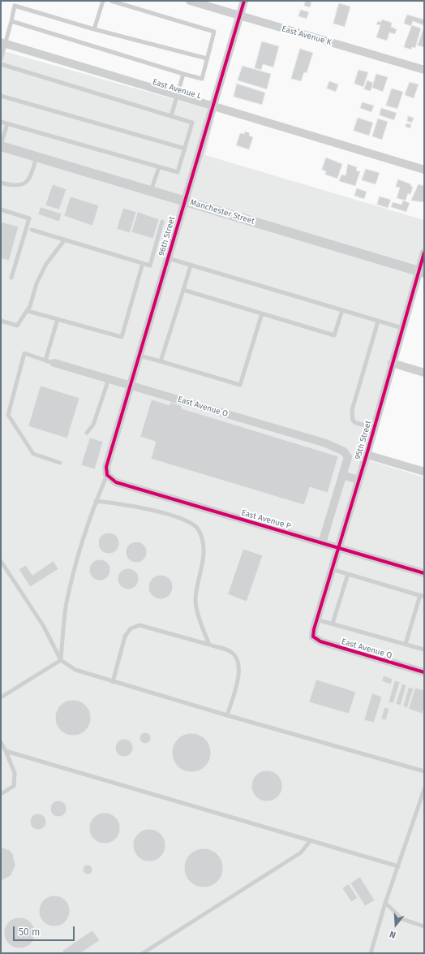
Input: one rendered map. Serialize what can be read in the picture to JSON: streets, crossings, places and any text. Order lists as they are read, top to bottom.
{
  "streets": {
    "street": [
      "East Avenue K",
      "East Avenue L",
      "Manchester Street",
      "96th Street",
      "East Avenue O",
      "95th Street",
      "East Avenue P",
      "East Avenue Q"
    ]
  },
  "crossings": [
    ["East Avenue K", "96th Street"],
    ["East Avenue L", "96th Street"],
    ["Manchester Street", "96th Street"],
    ["Manchester Street", "95th Street"],
    ["96th Street", "East Avenue O"],
    ["96th Street", "East Avenue P"],
    ["95th Street", "East Avenue P"],
    ["95th Street", "East Avenue Q"]
  ],
  "scale_bar": "50 m",
  "north": "bottom"
}
